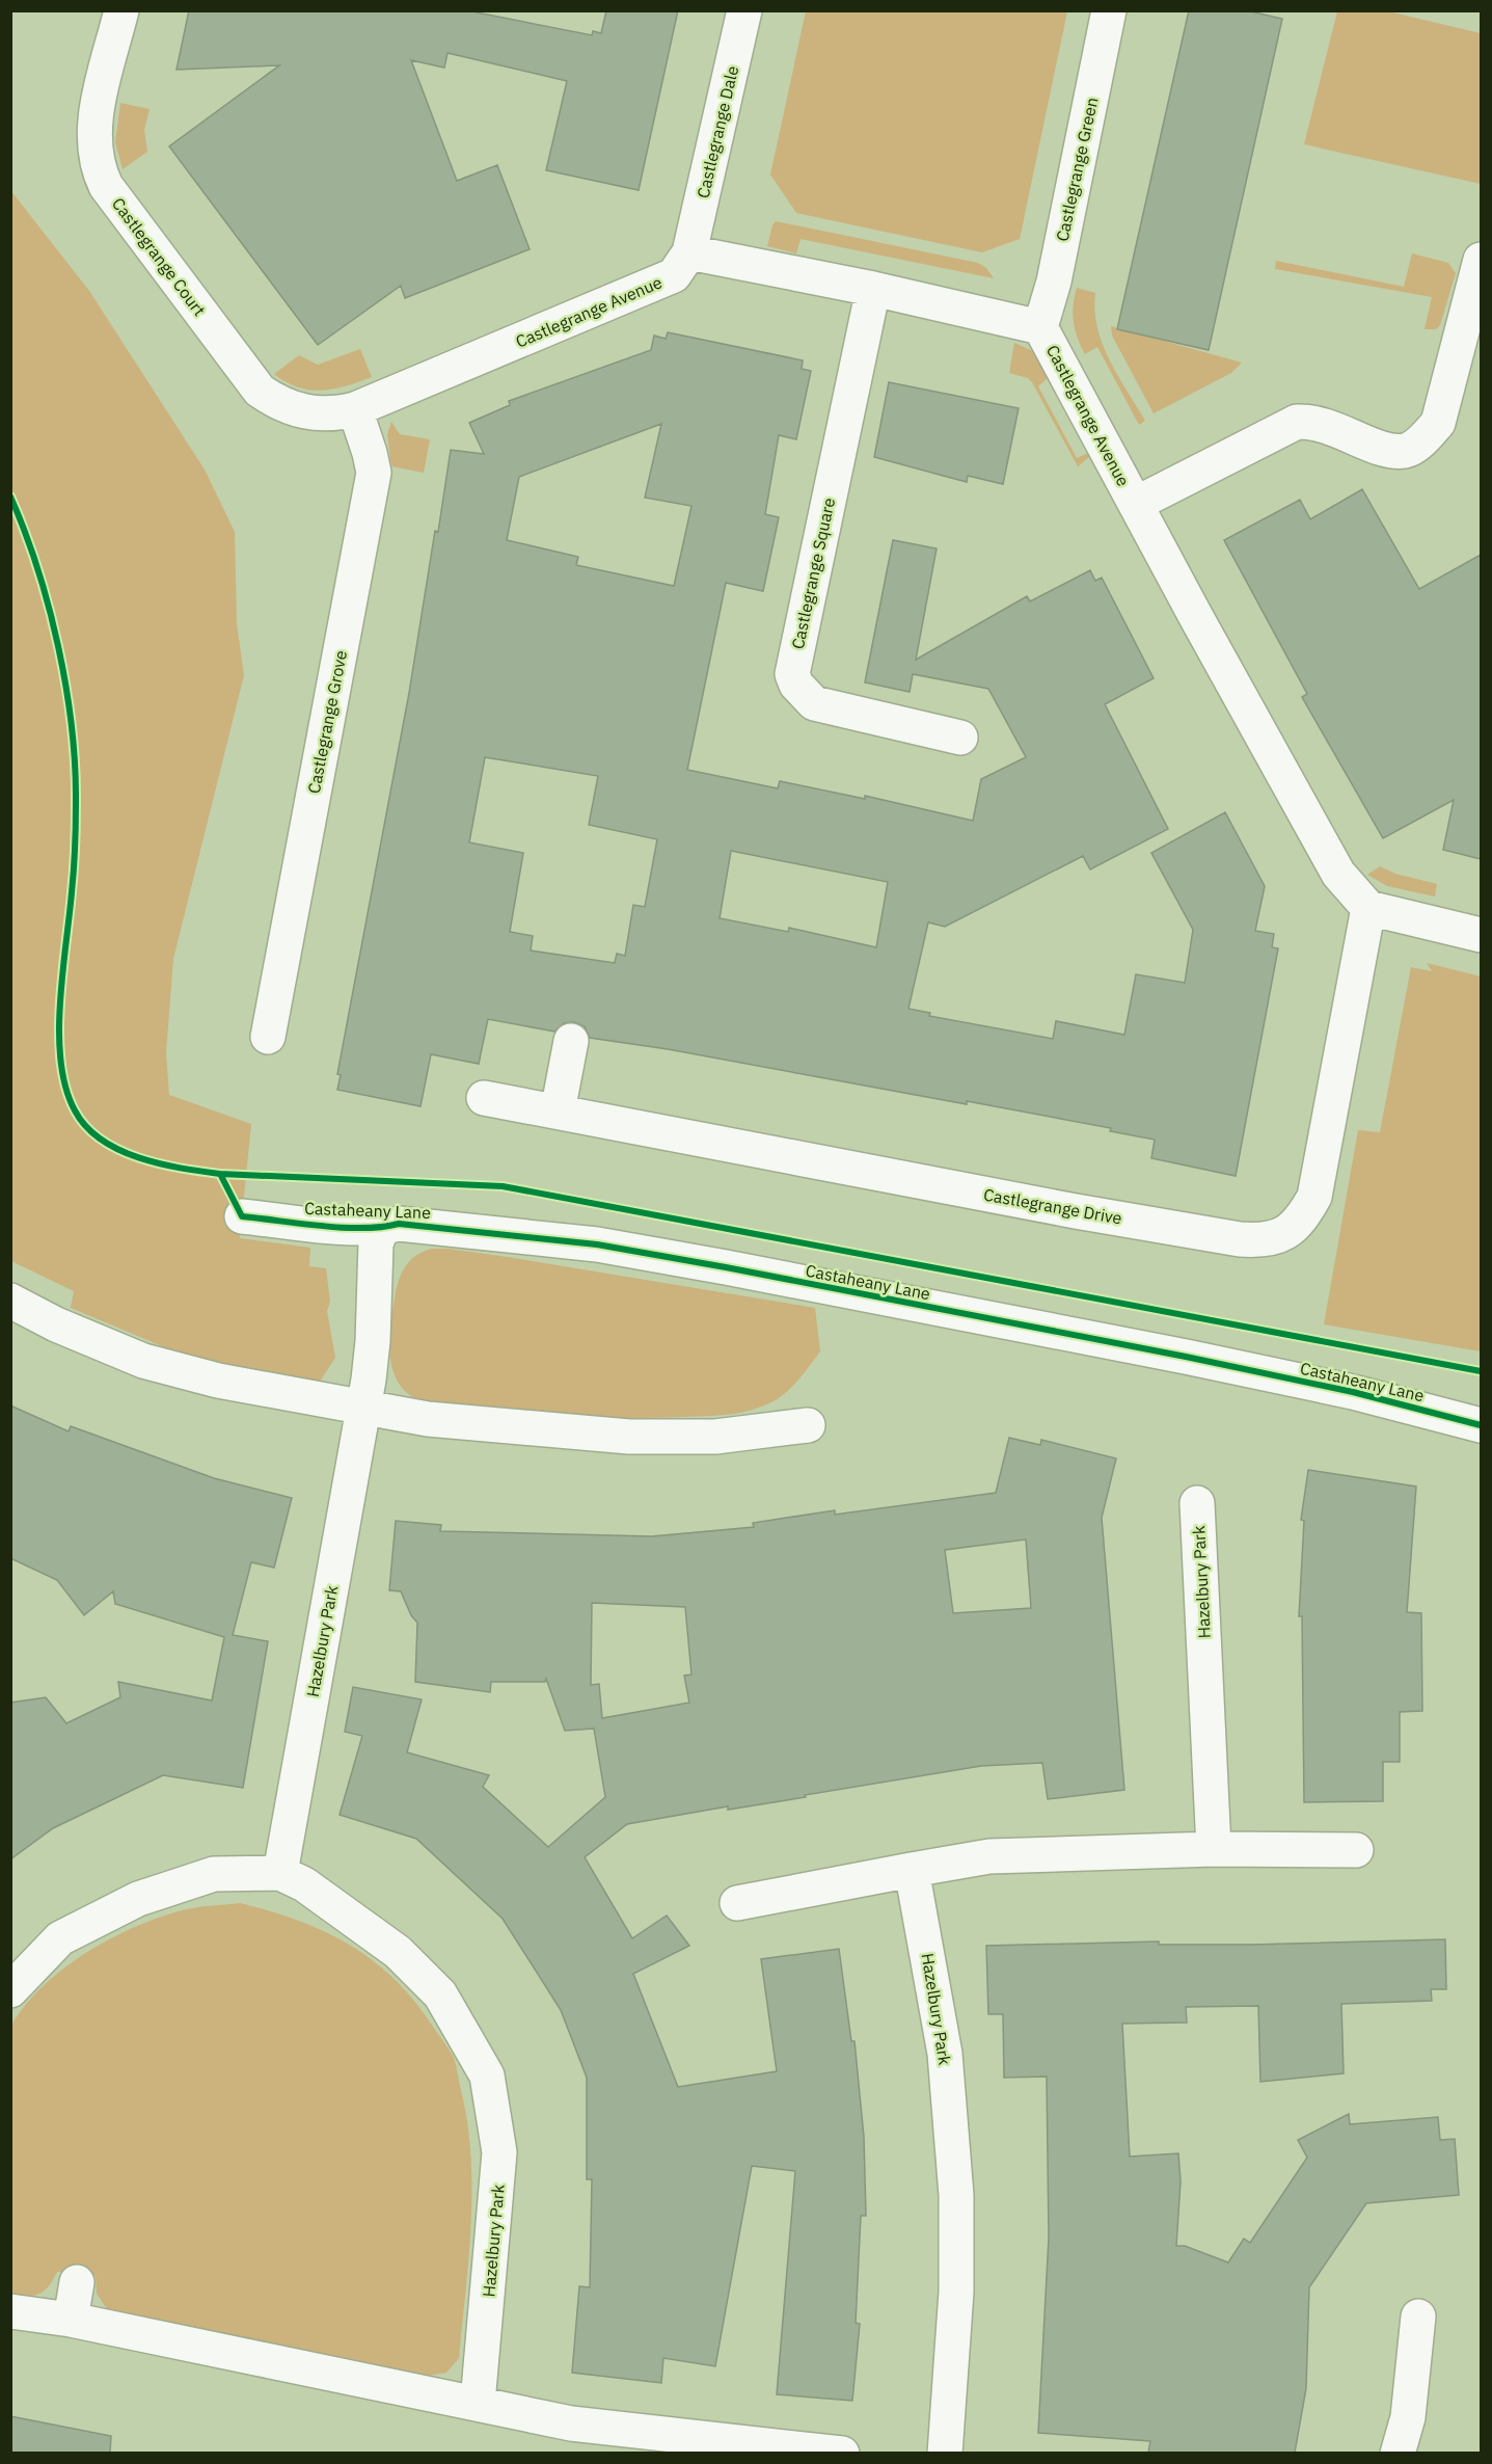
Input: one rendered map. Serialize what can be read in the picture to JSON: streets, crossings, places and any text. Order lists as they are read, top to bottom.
{
  "streets": {
    "street": [
      "Castlegrange Dale",
      "Castlegrange Green",
      "Castlegrange Court",
      "Castlegrange Avenue",
      "Castlegrange Square",
      "Castlegrange Grove",
      "Castlegrange Drive",
      "Castaheany Lane",
      "Hazelbury Park"
    ]
  },
  "crossings": [
    ["Castlegrange Dale", "Castlegrange Avenue"],
    ["Castlegrange Green", "Castlegrange Avenue"],
    ["Castlegrange Court", "Castlegrange Avenue"],
    ["Castlegrange Court", "Castlegrange Grove"],
    ["Castlegrange Avenue", "Castlegrange Square"],
    ["Castlegrange Avenue", "Castlegrange Grove"],
    ["Castlegrange Avenue", "Castlegrange Drive"],
    ["Castaheany Lane", "Hazelbury Park"]
  ]
}
